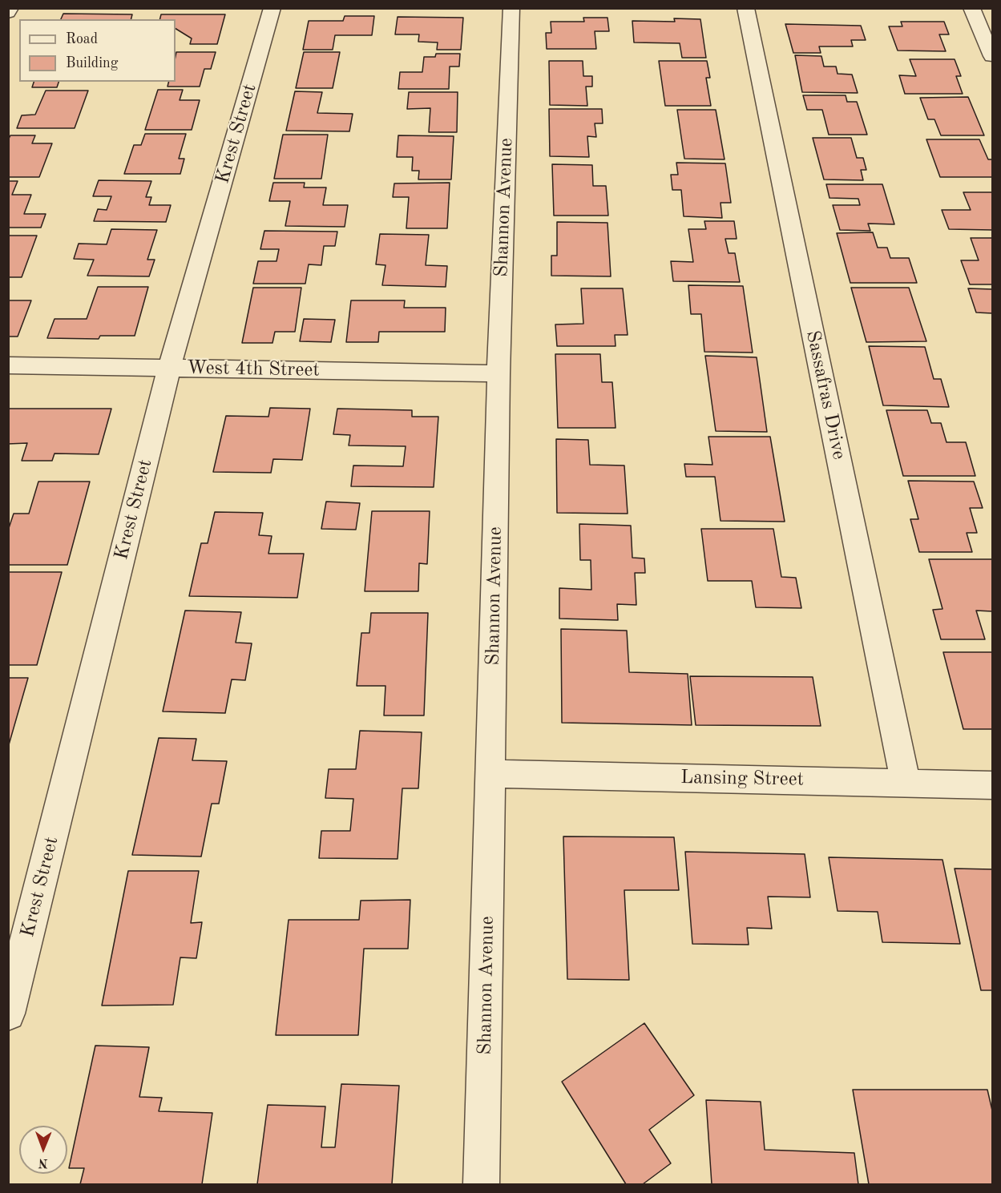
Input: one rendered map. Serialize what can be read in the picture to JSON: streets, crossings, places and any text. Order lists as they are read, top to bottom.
{
  "streets": {
    "street": [
      "Krest Street",
      "Shannon Avenue",
      "West 4th Street",
      "Sassafras Drive",
      "Lansing Street"
    ]
  },
  "crossings": [
    ["Krest Street", "West 4th Street"],
    ["Shannon Avenue", "West 4th Street"],
    ["Shannon Avenue", "Lansing Street"],
    ["Sassafras Drive", "Lansing Street"]
  ],
  "legend": ["Road", "Building"],
  "north": "bottom"
}
